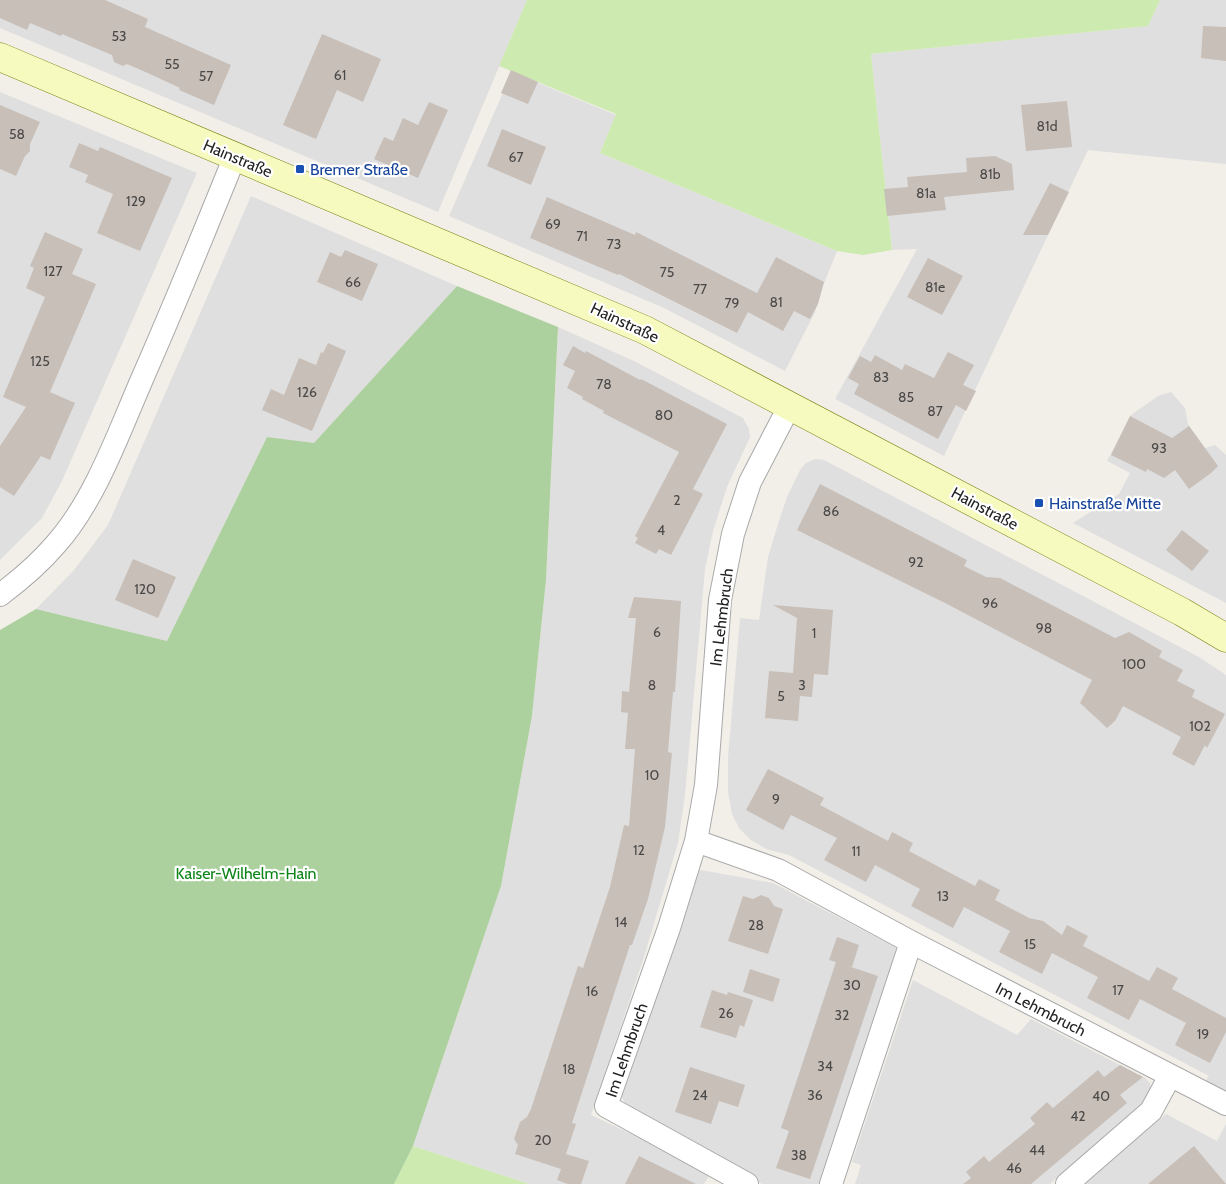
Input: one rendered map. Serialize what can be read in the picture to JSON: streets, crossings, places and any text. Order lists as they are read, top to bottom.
{
  "streets": {
    "street": ["Hainstraße", "Im Lehmbruch"]
  },
  "crossings": [
    ["Hainstraße", "Im Lehmbruch"]
  ],
  "parks": ["Kaiser-Wilhelm-Hain"],
  "places": {
    "transit": ["Bremer Straße", "Hainstraße Mitte"]
  },
  "house_numbers": [
    "53",
    "55",
    "61",
    "57",
    "81d",
    "58",
    "67",
    "81b",
    "81a",
    "129",
    "69",
    "71",
    "73",
    "127",
    "75",
    "66",
    "81e",
    "77",
    "81",
    "79",
    "125",
    "83",
    "78",
    "126",
    "85",
    "87",
    "80",
    "93",
    "2",
    "86",
    "4",
    "92",
    "120",
    "96",
    "98",
    "6",
    "1",
    "100",
    "8",
    "3",
    "5",
    "102",
    "10",
    "9",
    "12",
    "11",
    "13",
    "14",
    "28",
    "15",
    "30",
    "17",
    "16",
    "26",
    "32",
    "19",
    "34",
    "18",
    "24",
    "36",
    "40",
    "42",
    "20",
    "44",
    "38",
    "46"
  ]
}
